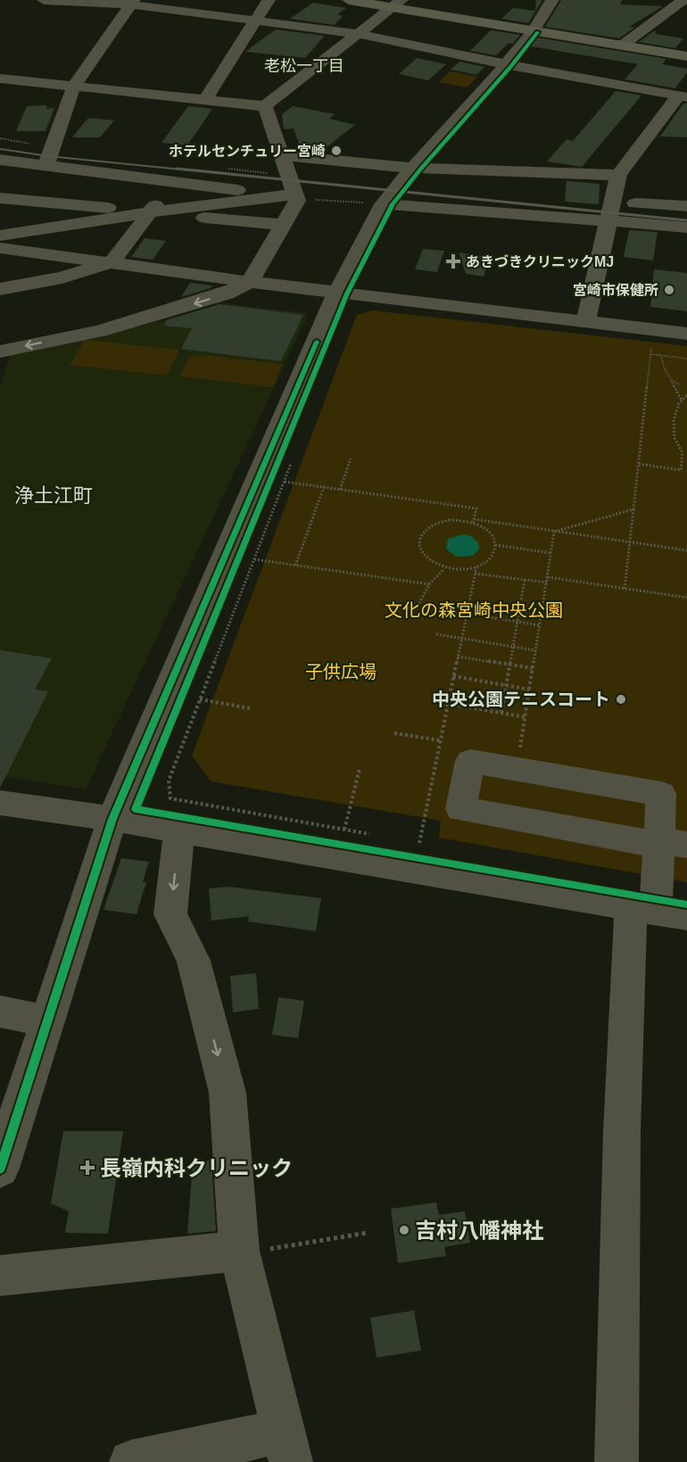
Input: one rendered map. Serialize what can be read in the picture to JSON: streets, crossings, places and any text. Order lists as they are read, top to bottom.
{
  "districts": ["老松一丁目", "浄土江町"],
  "parks": ["文化の森宮崎中央公園", "子供広場"],
  "places": {
    "other": [
      "ホテルセンチュリー宮崎",
      "宮崎市保健所",
      "中央公園テニスコート",
      "吉村八幡神社"
    ],
    "health": ["あきづきクリニックMJ", "長嶺内科クリニック"]
  }
}
